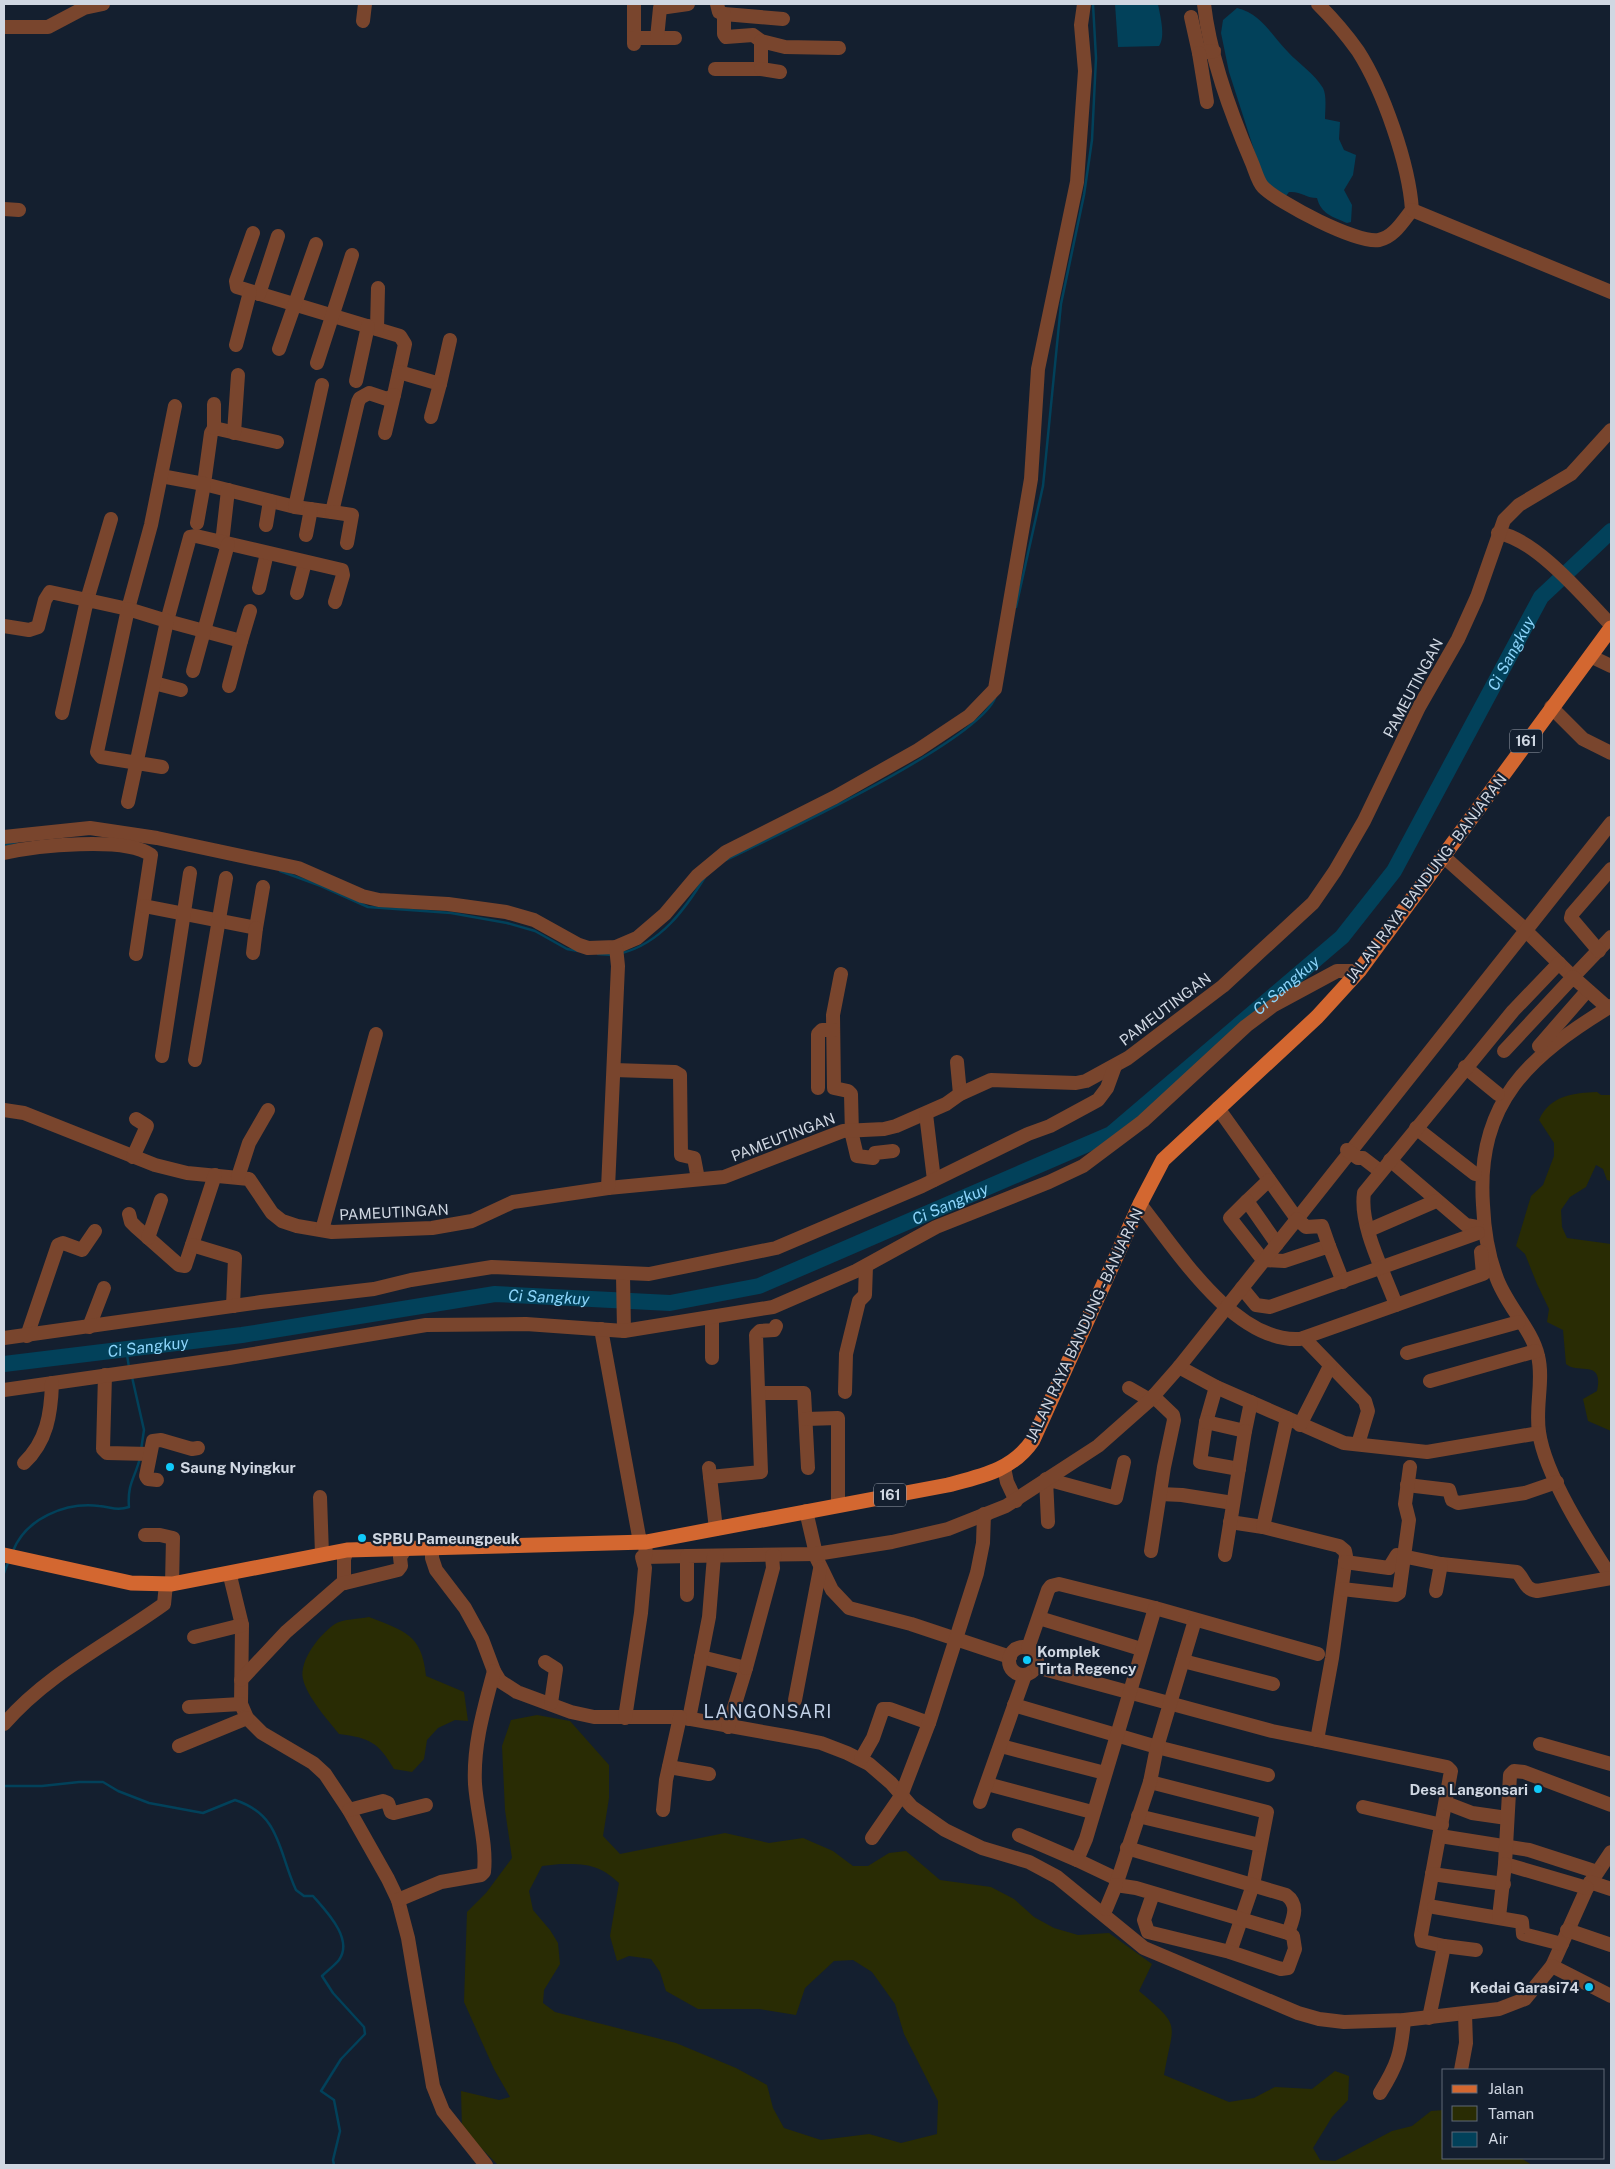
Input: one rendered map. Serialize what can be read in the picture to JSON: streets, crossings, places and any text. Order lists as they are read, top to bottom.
{
  "streets": {
    "main road": ["161", "JALAN RAYA BANDUNG - BANJARAN"],
    "street": ["PAMEUTINGAN"]
  },
  "districts": ["LANGONSARI"],
  "water": ["Ci Sangkuy"],
  "places": [
    "Saung Nyingkur",
    "SPBU Pameungpeuk",
    "Komplek Tirta Regency",
    "Desa Langonsari",
    "Kedai Garasi74"
  ],
  "legend": ["Jalan", "Taman", "Air"]
}
